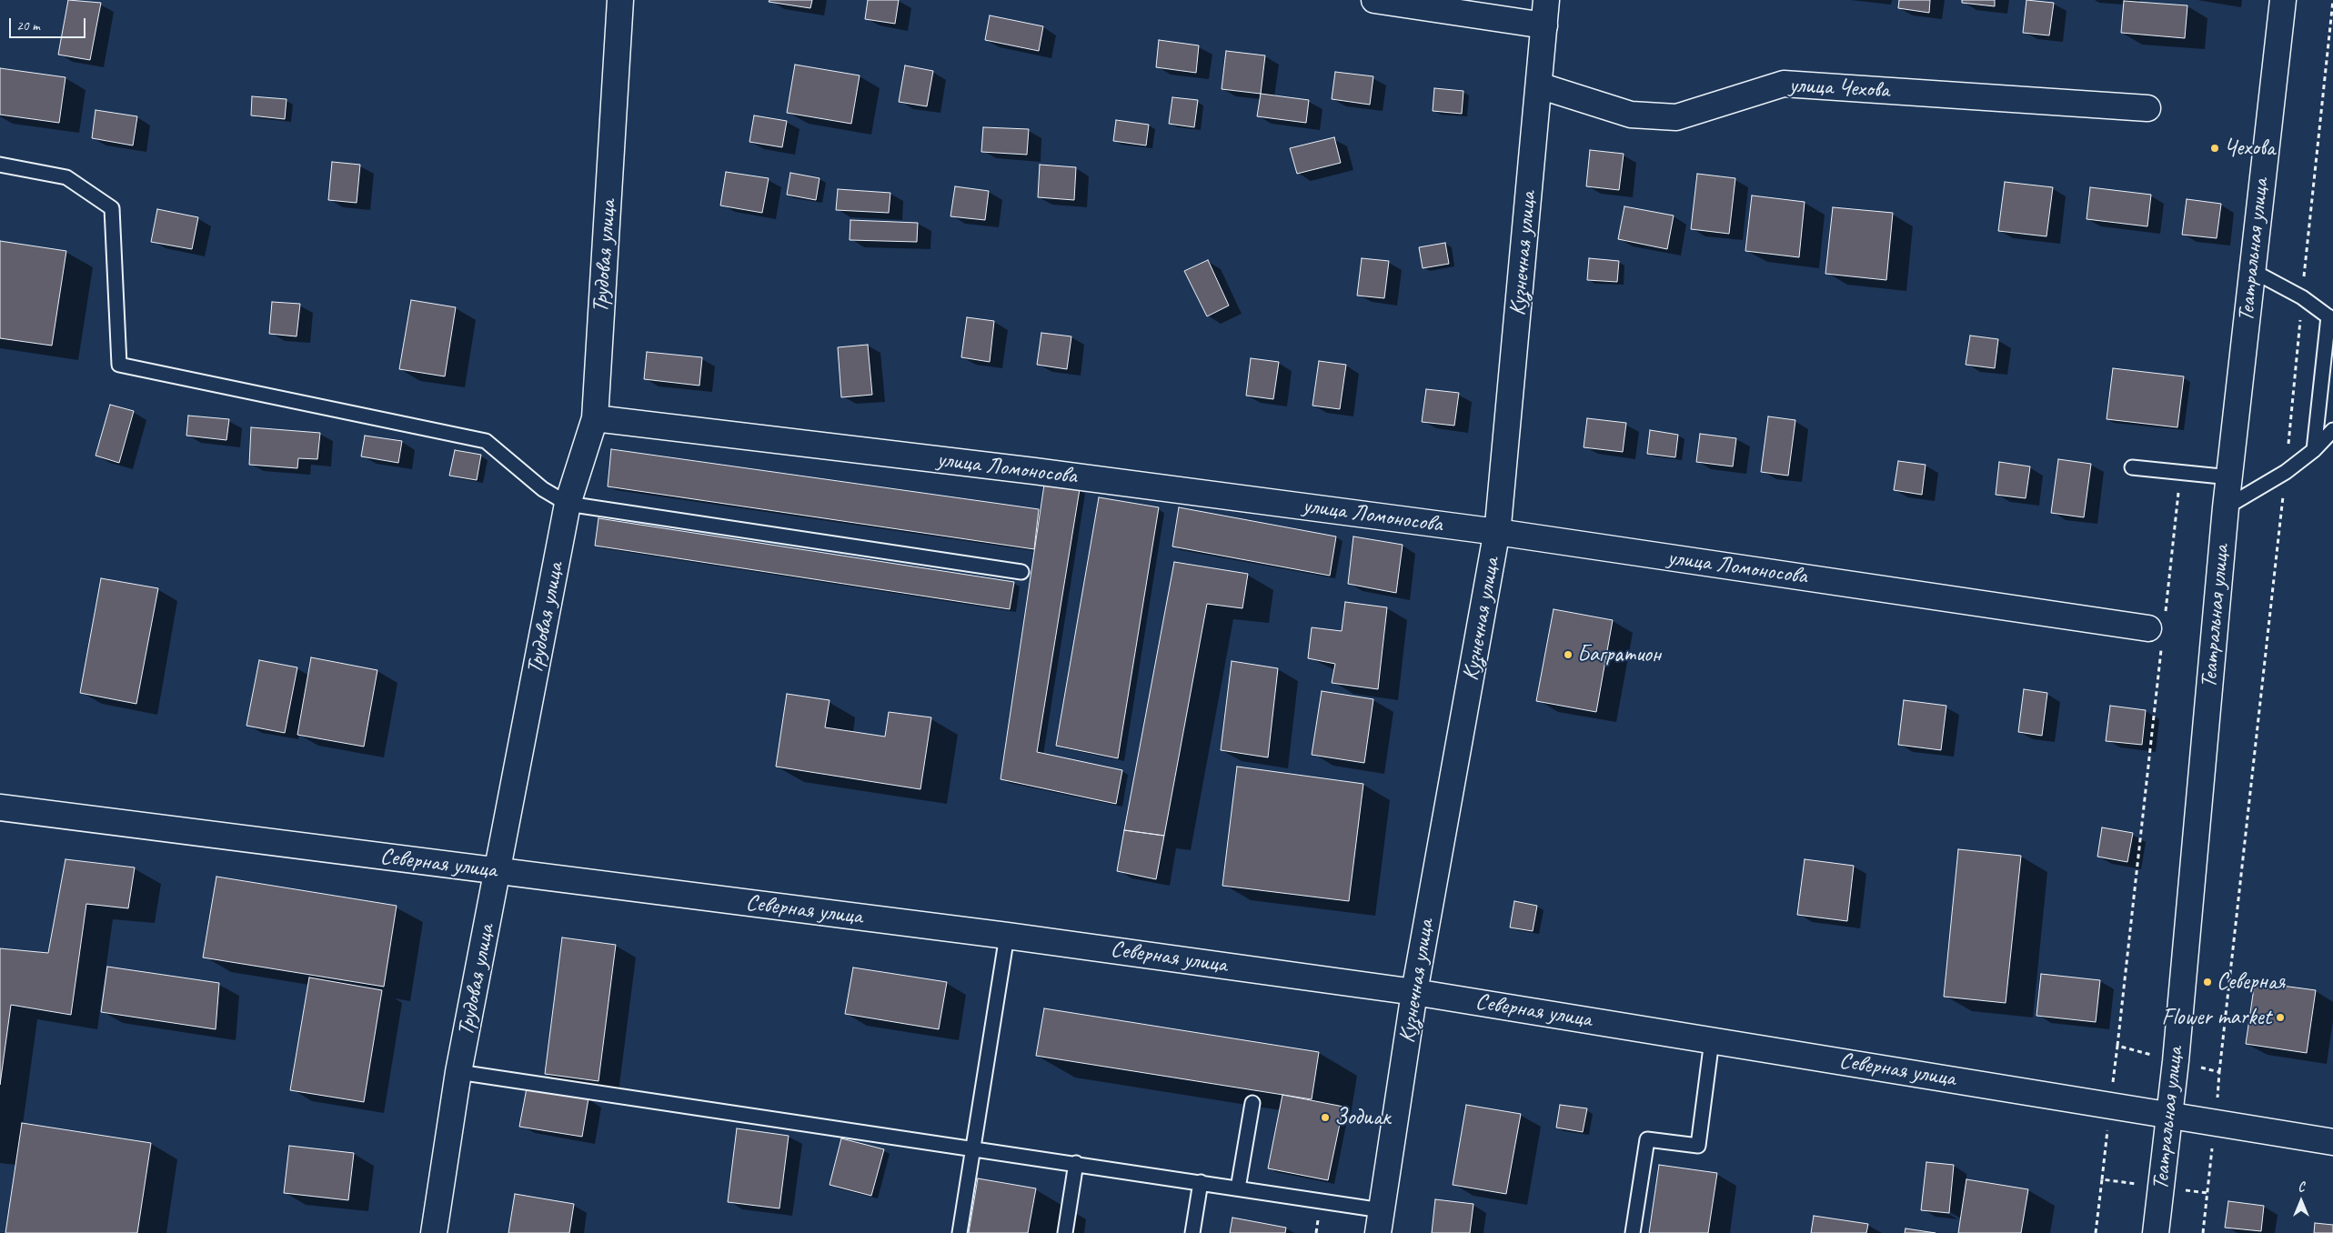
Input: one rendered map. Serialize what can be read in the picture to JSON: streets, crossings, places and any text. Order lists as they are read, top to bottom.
{
  "streets": {
    "street": [
      "улица Чехова",
      "Театральная улица",
      "Кузнечная улица",
      "Трудовая улица",
      "улица Ломоносова",
      "Северная улица"
    ]
  },
  "crossings": [
    ["улица Чехова", "Кузнечная улица"],
    ["Театральная улица", "Северная улица"],
    ["Кузнечная улица", "улица Ломоносова"],
    ["Кузнечная улица", "Северная улица"],
    ["Трудовая улица", "улица Ломоносова"],
    ["Трудовая улица", "Северная улица"]
  ],
  "places": [
    "Чехова",
    "Багратион",
    "Северная",
    "Flower market",
    "Зодиак"
  ],
  "scale_bar": "20 m",
  "north": "top"
}
